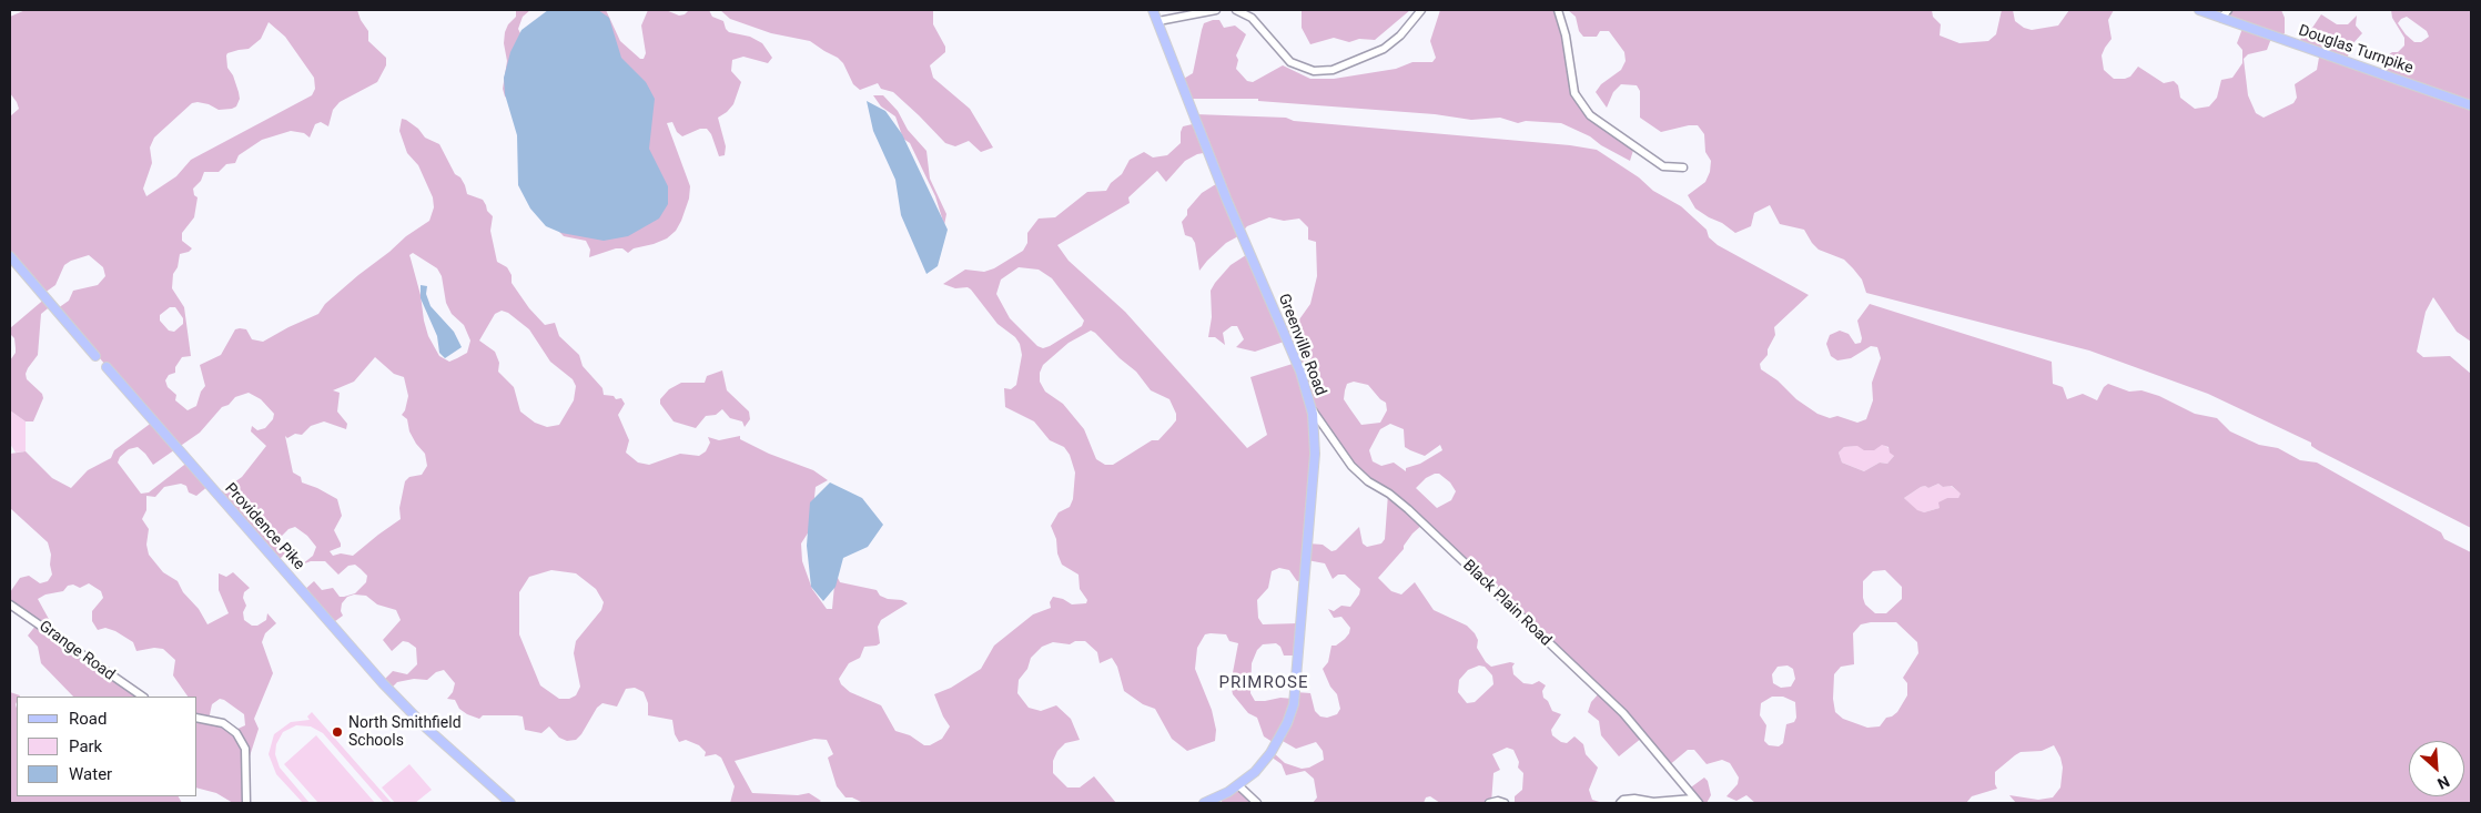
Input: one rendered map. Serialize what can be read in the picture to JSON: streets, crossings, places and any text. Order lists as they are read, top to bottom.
{
  "streets": {
    "main road": ["Douglas Turnpike", "Greenville Road", "Providence Pike"],
    "street": ["Black Plain Road", "Grange Road"]
  },
  "crossings": [
    ["Greenville Road", "Black Plain Road"]
  ],
  "districts": ["PRIMROSE"],
  "places": ["North Smithfield Schools"],
  "legend": ["Road", "Park", "Water"],
  "north": "bottom right"
}
